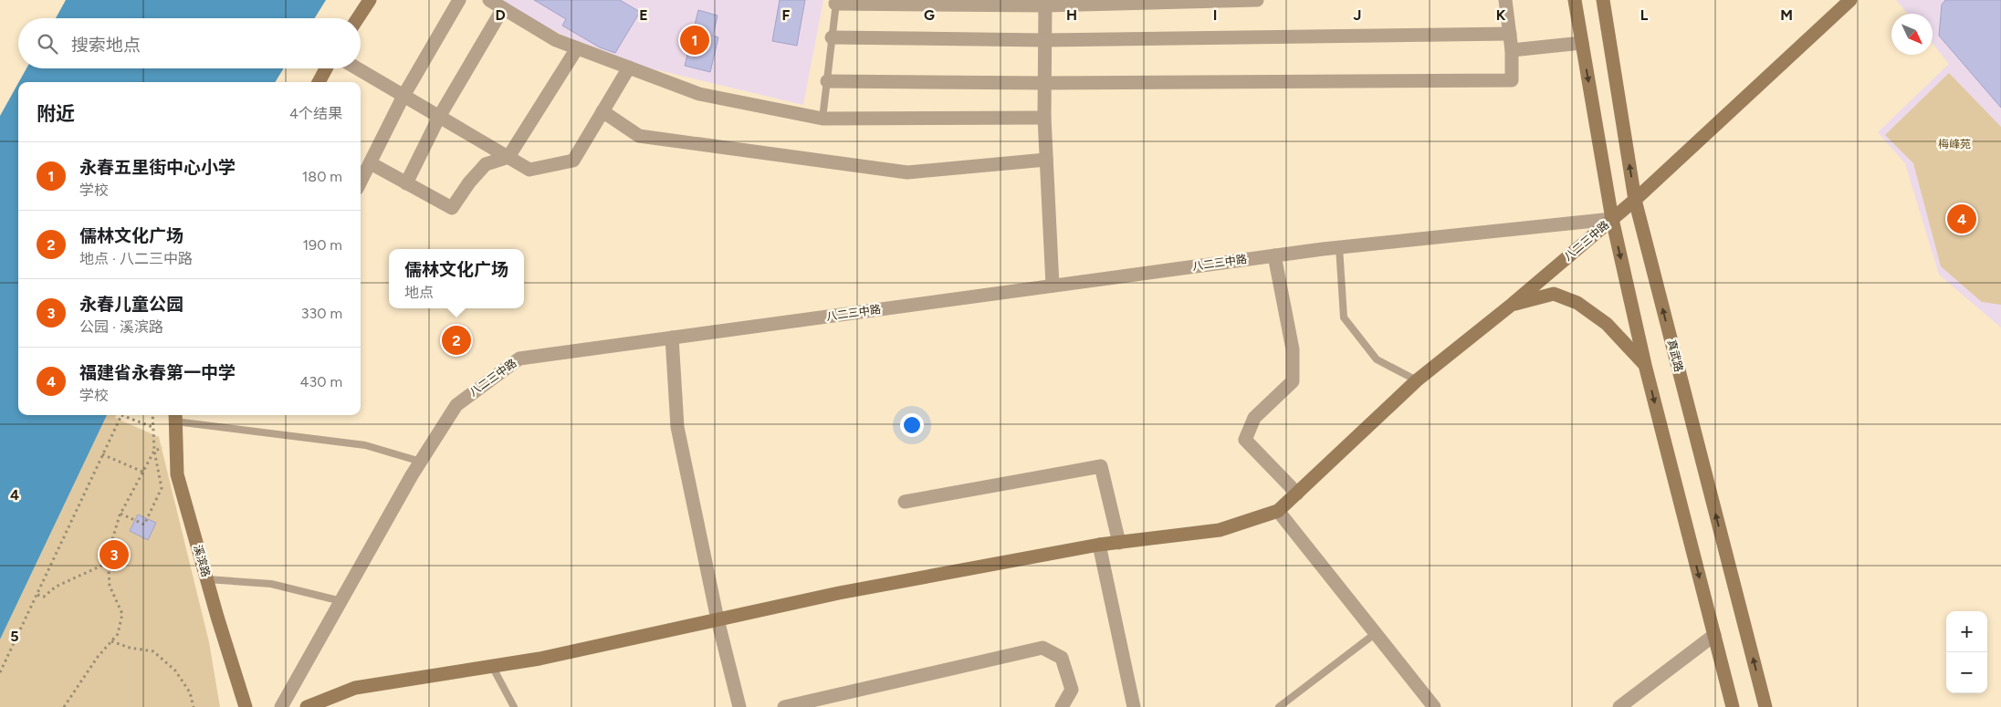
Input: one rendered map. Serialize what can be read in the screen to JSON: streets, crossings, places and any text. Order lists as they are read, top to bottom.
{
  "streets": {
    "main road": ["八二三中路", "真武路", "溪滨路"]
  },
  "crossings": [
    ["八二三中路", "真武路"]
  ],
  "parks": ["梅峰苑"],
  "north": "bottom right",
  "page": {
    "search": "搜索地点",
    "pins": [
      "1",
      "4",
      "2",
      "3"
    ],
    "heading": ["附近", "4个结果"],
    "list": [
      {
        "mark": "1",
        "name": "永春五里街中心小学",
        "note": "学校",
        "value": "180 m"
      },
      {
        "mark": "2",
        "name": "儒林文化广场",
        "note": "地点 · 八二三中路",
        "value": "190 m"
      },
      {
        "mark": "3",
        "name": "永春儿童公园",
        "note": "公园 · 溪滨路",
        "value": "330 m"
      },
      {
        "mark": "4",
        "name": "福建省永春第一中学",
        "note": "学校",
        "value": "430 m"
      }
    ],
    "popup": ["儒林文化广场", "地点"],
    "map_buttons": ["+", "−"]
  },
  "grid": {
    "columns": [
      "D",
      "E",
      "F",
      "G",
      "H",
      "I",
      "J",
      "K",
      "L",
      "M"
    ],
    "rows": ["4", "5"]
  }
}
